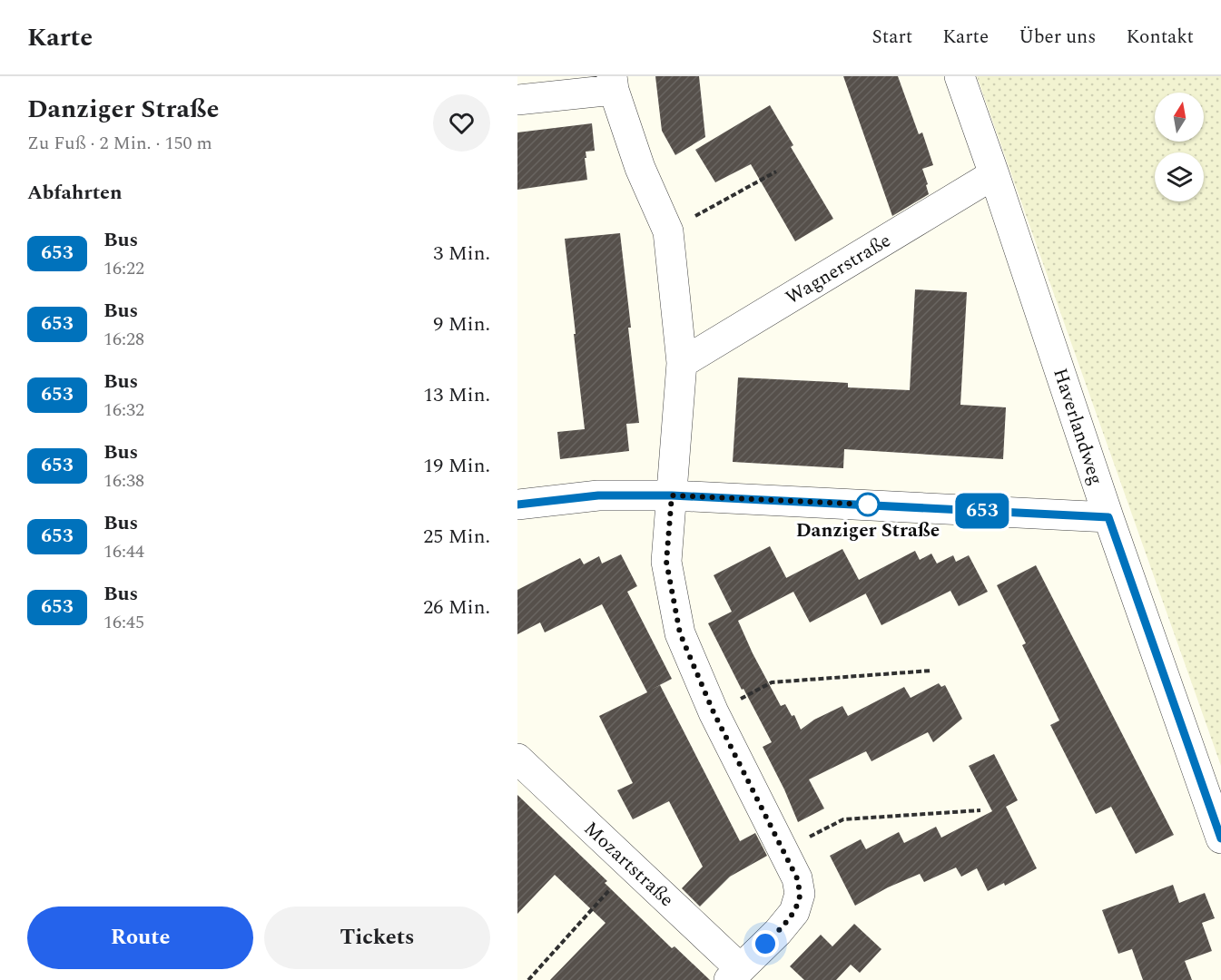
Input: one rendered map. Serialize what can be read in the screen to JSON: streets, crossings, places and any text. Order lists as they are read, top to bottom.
{
  "streets": {
    "street": ["Wagnerstraße", "Haverlandweg", "Mozartstraße"]
  },
  "crossings": [
    ["Wagnerstraße", "Haverlandweg"]
  ],
  "places": ["Danziger Straße"],
  "lines": ["bus line 653"],
  "north": "top",
  "page": {
    "header": "Karte",
    "nav": [
      "Start",
      "Karte",
      "Über uns",
      "Kontakt"
    ],
    "heading": [
      ["Danziger Straße", "Zu Fuß · 2 Min. · 150 m"],
      "Abfahrten"
    ],
    "on_map": "653",
    "list": [
      {
        "mark": "653",
        "name": "Bus",
        "note": "16:22",
        "value": "3 Min."
      },
      {
        "mark": "653",
        "name": "Bus",
        "note": "16:28",
        "value": "9 Min."
      },
      {
        "mark": "653",
        "name": "Bus",
        "note": "16:32",
        "value": "13 Min."
      },
      {
        "mark": "653",
        "name": "Bus",
        "note": "16:38",
        "value": "19 Min."
      },
      {
        "mark": "653",
        "name": "Bus",
        "note": "16:44",
        "value": "25 Min."
      },
      {
        "mark": "653",
        "name": "Bus",
        "note": "16:45",
        "value": "26 Min."
      }
    ],
    "buttons": ["Route", "Tickets"]
  }
}
